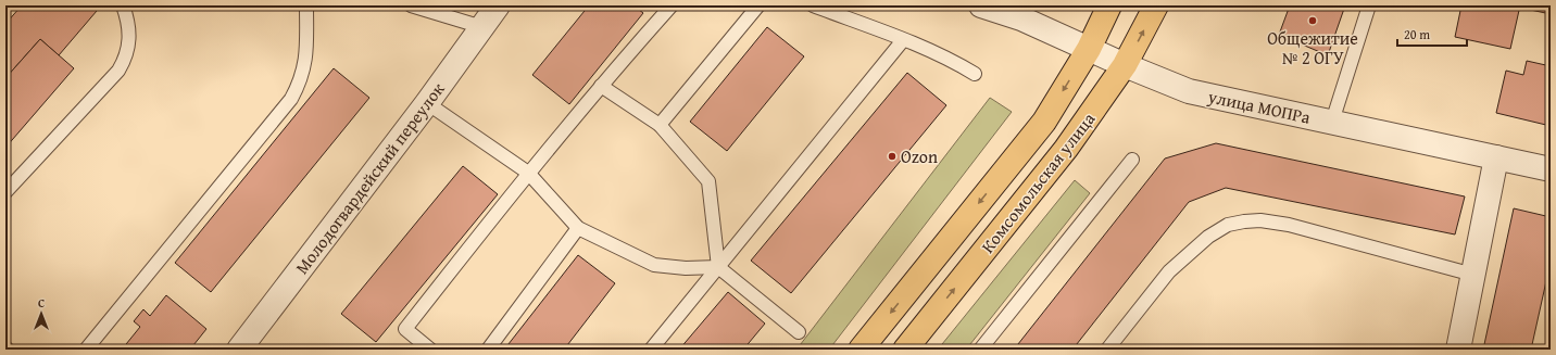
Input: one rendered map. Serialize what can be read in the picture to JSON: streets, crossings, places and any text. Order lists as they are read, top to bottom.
{
  "streets": {
    "main road": ["Комсомольская улица"],
    "street": ["улица МОПРа", "Молодогвардейский переулок"]
  },
  "crossings": [
    ["улица МОПРа", "Комсомольская улица"]
  ],
  "places": ["Общежитие № 2 ОГУ", "Ozon"],
  "scale_bar": "20 m",
  "north": "top"
}
